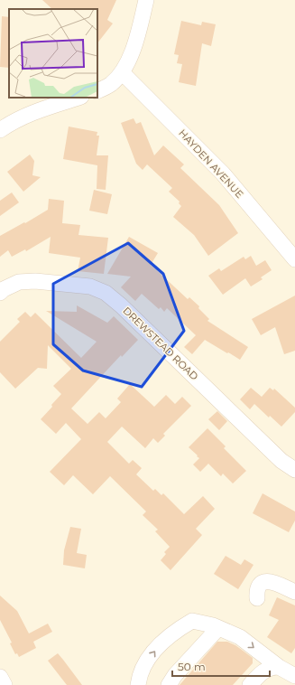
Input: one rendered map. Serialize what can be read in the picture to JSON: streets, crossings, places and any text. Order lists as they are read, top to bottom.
{
  "streets": {
    "street": ["HAYDEN AVENUE", "DREWSTEAD ROAD"]
  },
  "scale_bar": "50 m"
}
